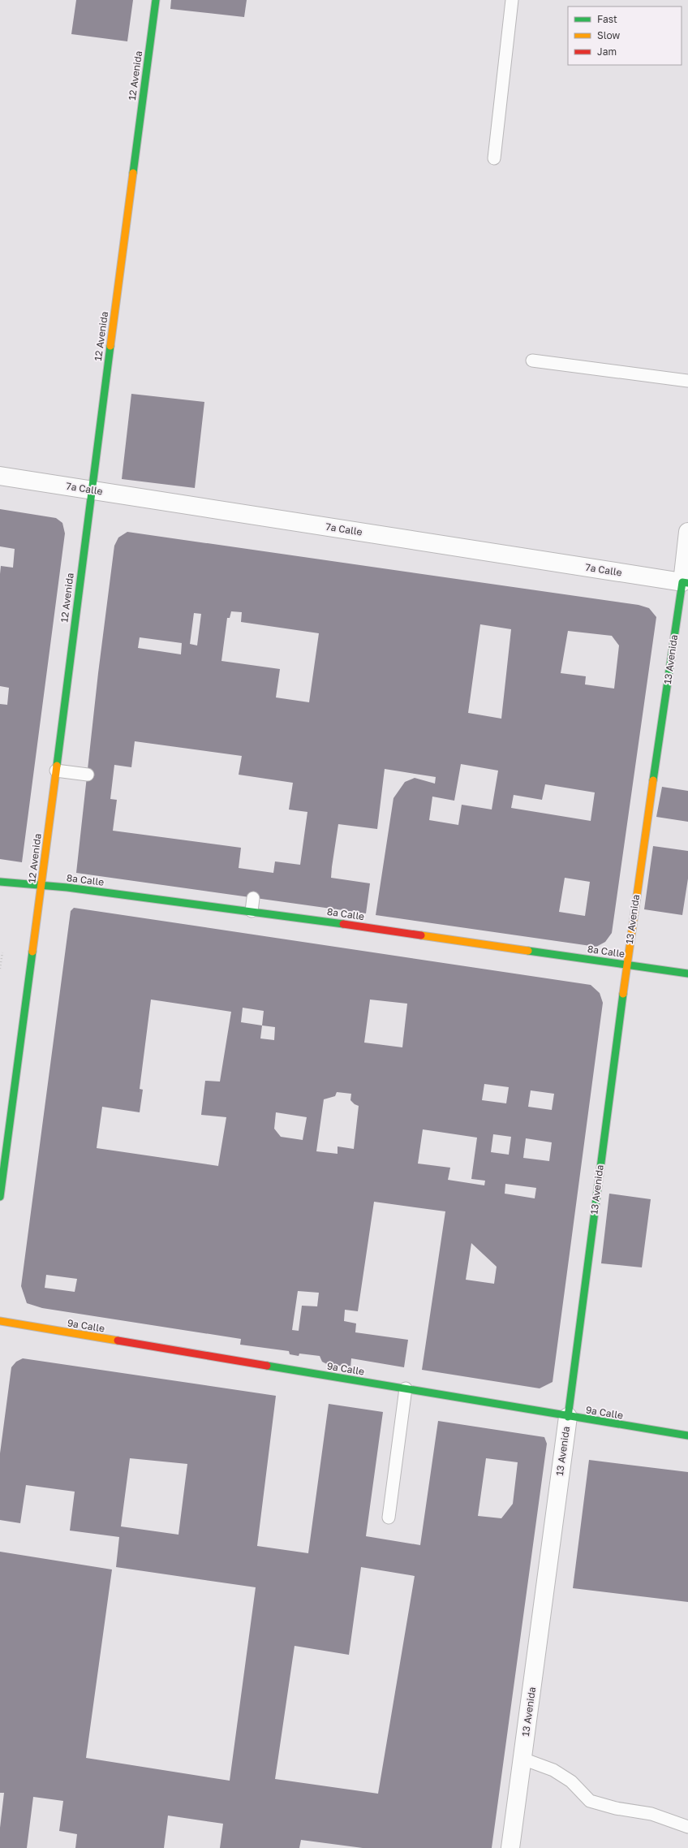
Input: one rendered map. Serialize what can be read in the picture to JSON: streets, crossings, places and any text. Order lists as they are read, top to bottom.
{
  "streets": {
    "main road": [
      "12 Avenida",
      "13 Avenida",
      "8a Calle",
      "9a Calle"
    ],
    "street": ["7a Calle"]
  },
  "crossings": [
    ["12 Avenida", "7a Calle"],
    ["12 Avenida", "8a Calle"],
    ["7a Calle", "13 Avenida"],
    ["13 Avenida", "8a Calle"],
    ["13 Avenida", "9a Calle"]
  ],
  "legend": ["Fast", "Slow", "Jam"]
}
